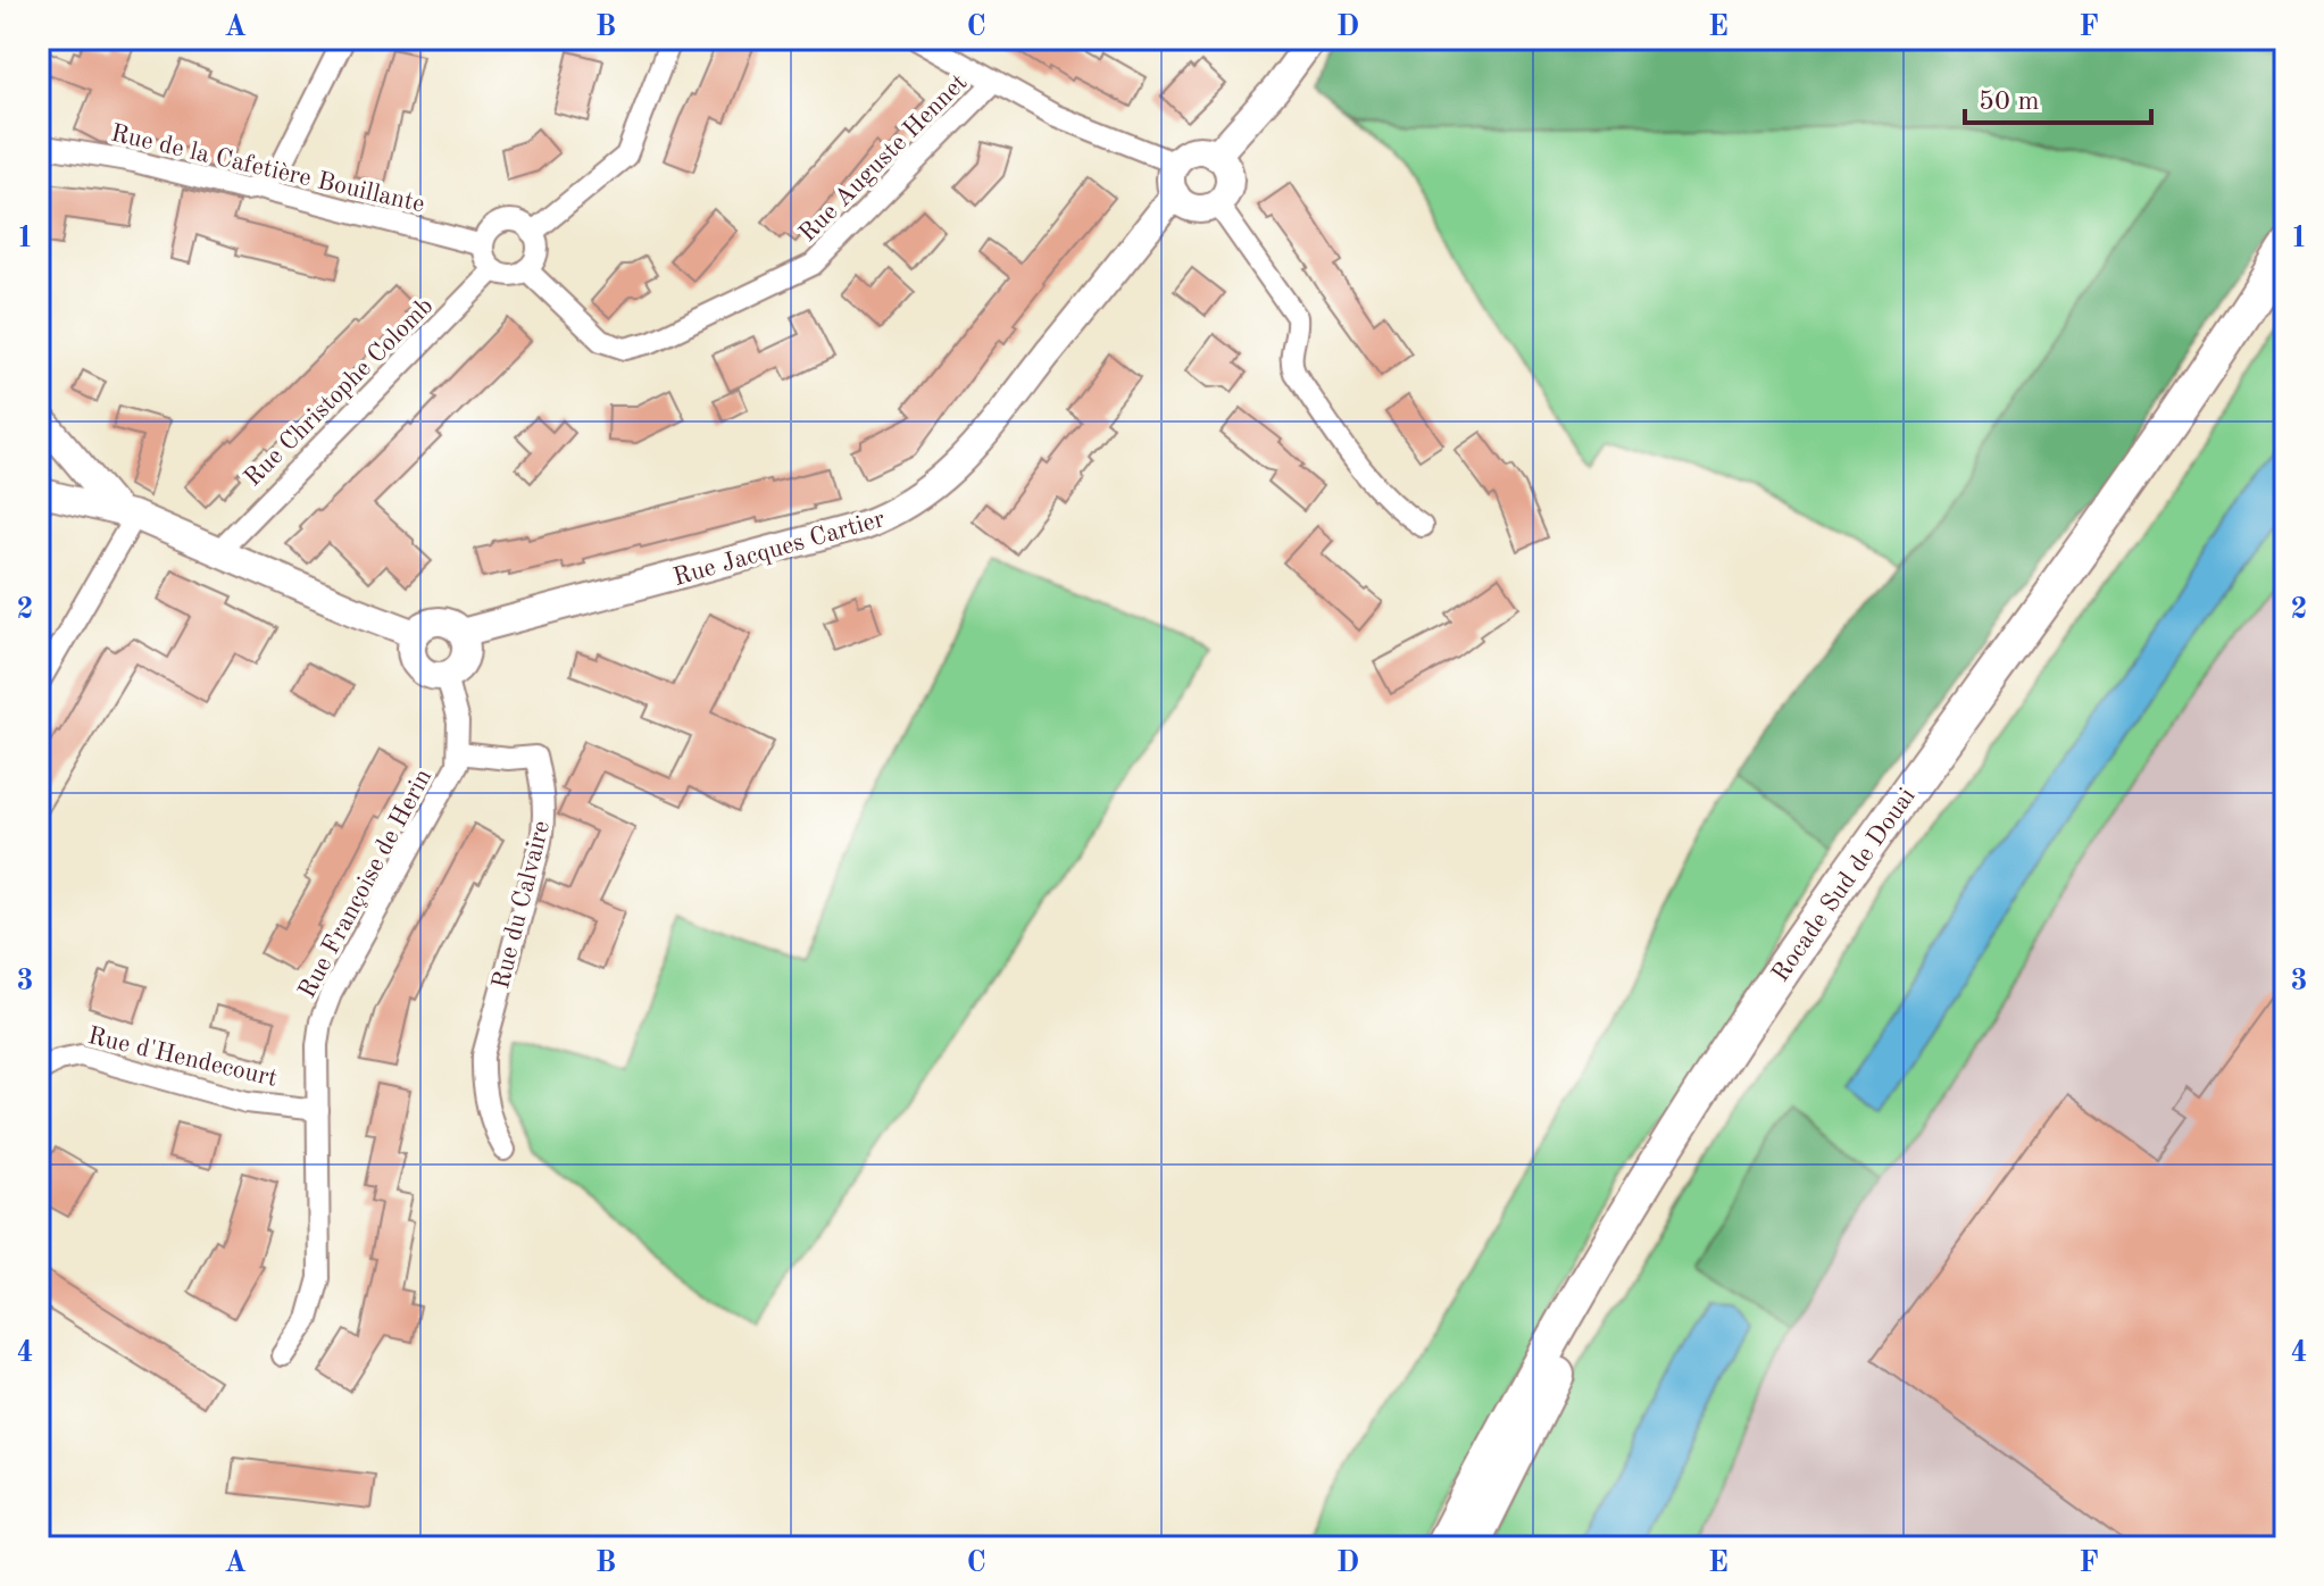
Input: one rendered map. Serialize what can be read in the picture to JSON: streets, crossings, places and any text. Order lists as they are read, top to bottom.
{
  "streets": {
    "highway": ["Rocade Sud de Douai"],
    "street": [
      "Rue Auguste Hennet",
      "Rue de la Cafetière Bouillante",
      "Rue Christophe Colomb",
      "Rue Jacques Cartier",
      "Rue Françoise de Herin",
      "Rue du Calvaire",
      "Rue d'Hendecourt"
    ]
  },
  "crossings": [
    ["Rue Auguste Hennet", "Rue de la Cafetière Bouillante"],
    ["Rue Auguste Hennet", "Rue Christophe Colomb"],
    ["Rue de la Cafetière Bouillante", "Rue Christophe Colomb"],
    ["Rue Françoise de Herin", "Rue du Calvaire"],
    ["Rue Françoise de Herin", "Rue d'Hendecourt"]
  ],
  "scale_bar": "50 m",
  "grid": {
    "columns": [
      "A",
      "B",
      "C",
      "D",
      "E",
      "F"
    ],
    "rows": [
      "1",
      "2",
      "3",
      "4"
    ]
  }
}
